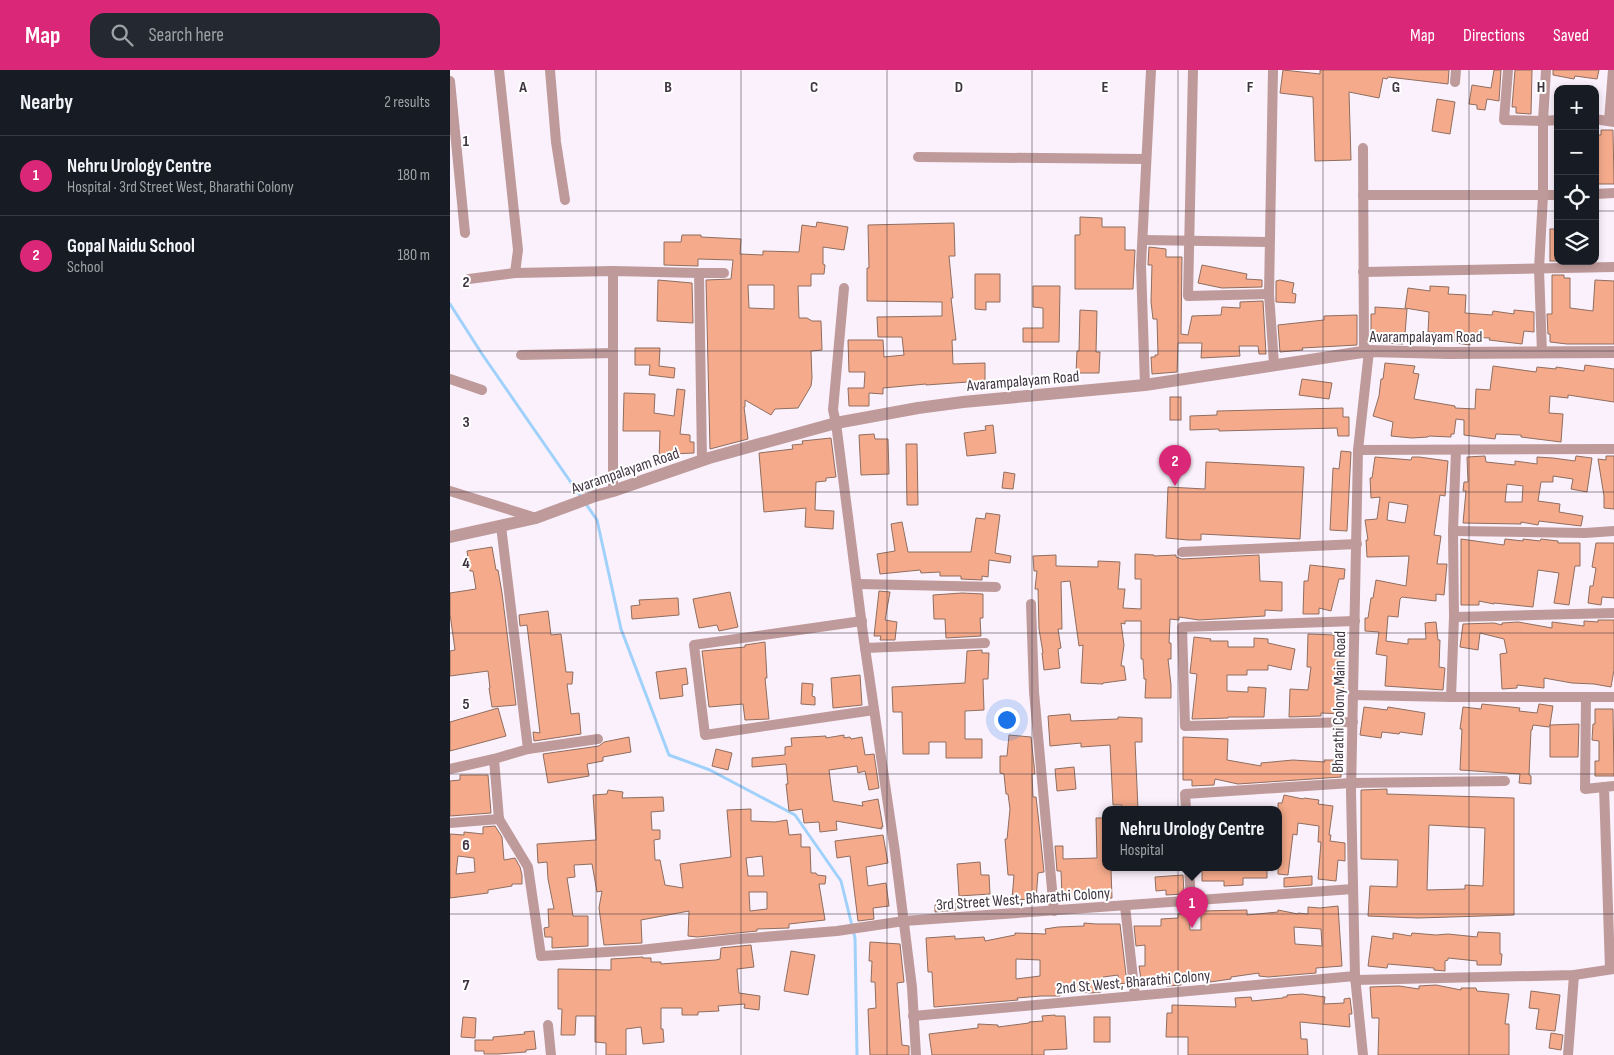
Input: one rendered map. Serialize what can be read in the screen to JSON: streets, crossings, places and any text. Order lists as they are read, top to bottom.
{
  "streets": {
    "street": [
      "Avarampalayam Road",
      "Bharathi Colony Main Road",
      "3rd Street West, Bharathi Colony",
      "2nd St West, Bharathi Colony"
    ]
  },
  "crossings": [
    ["Avarampalayam Road", "Bharathi Colony Main Road"],
    ["Bharathi Colony Main Road", "3rd Street West, Bharathi Colony"],
    ["Bharathi Colony Main Road", "2nd St West, Bharathi Colony"]
  ],
  "page": {
    "header": "Map",
    "search": "Search here",
    "nav": ["Map", "Directions", "Saved"],
    "heading": ["Nearby", "2 results"],
    "map_buttons": ["+", "−"],
    "list": [
      {
        "mark": "1",
        "name": "Nehru Urology Centre",
        "note": "Hospital · 3rd Street West, Bharathi Colony",
        "value": "180 m"
      },
      {
        "mark": "2",
        "name": "Gopal Naidu School",
        "note": "School",
        "value": "180 m"
      }
    ],
    "pins": ["2", "1"],
    "popup": ["Nehru Urology Centre", "Hospital"]
  },
  "grid": {
    "columns": [
      "A",
      "B",
      "C",
      "D",
      "E",
      "F",
      "G",
      "H"
    ],
    "rows": [
      "1",
      "2",
      "3",
      "4",
      "5",
      "6",
      "7"
    ]
  }
}
